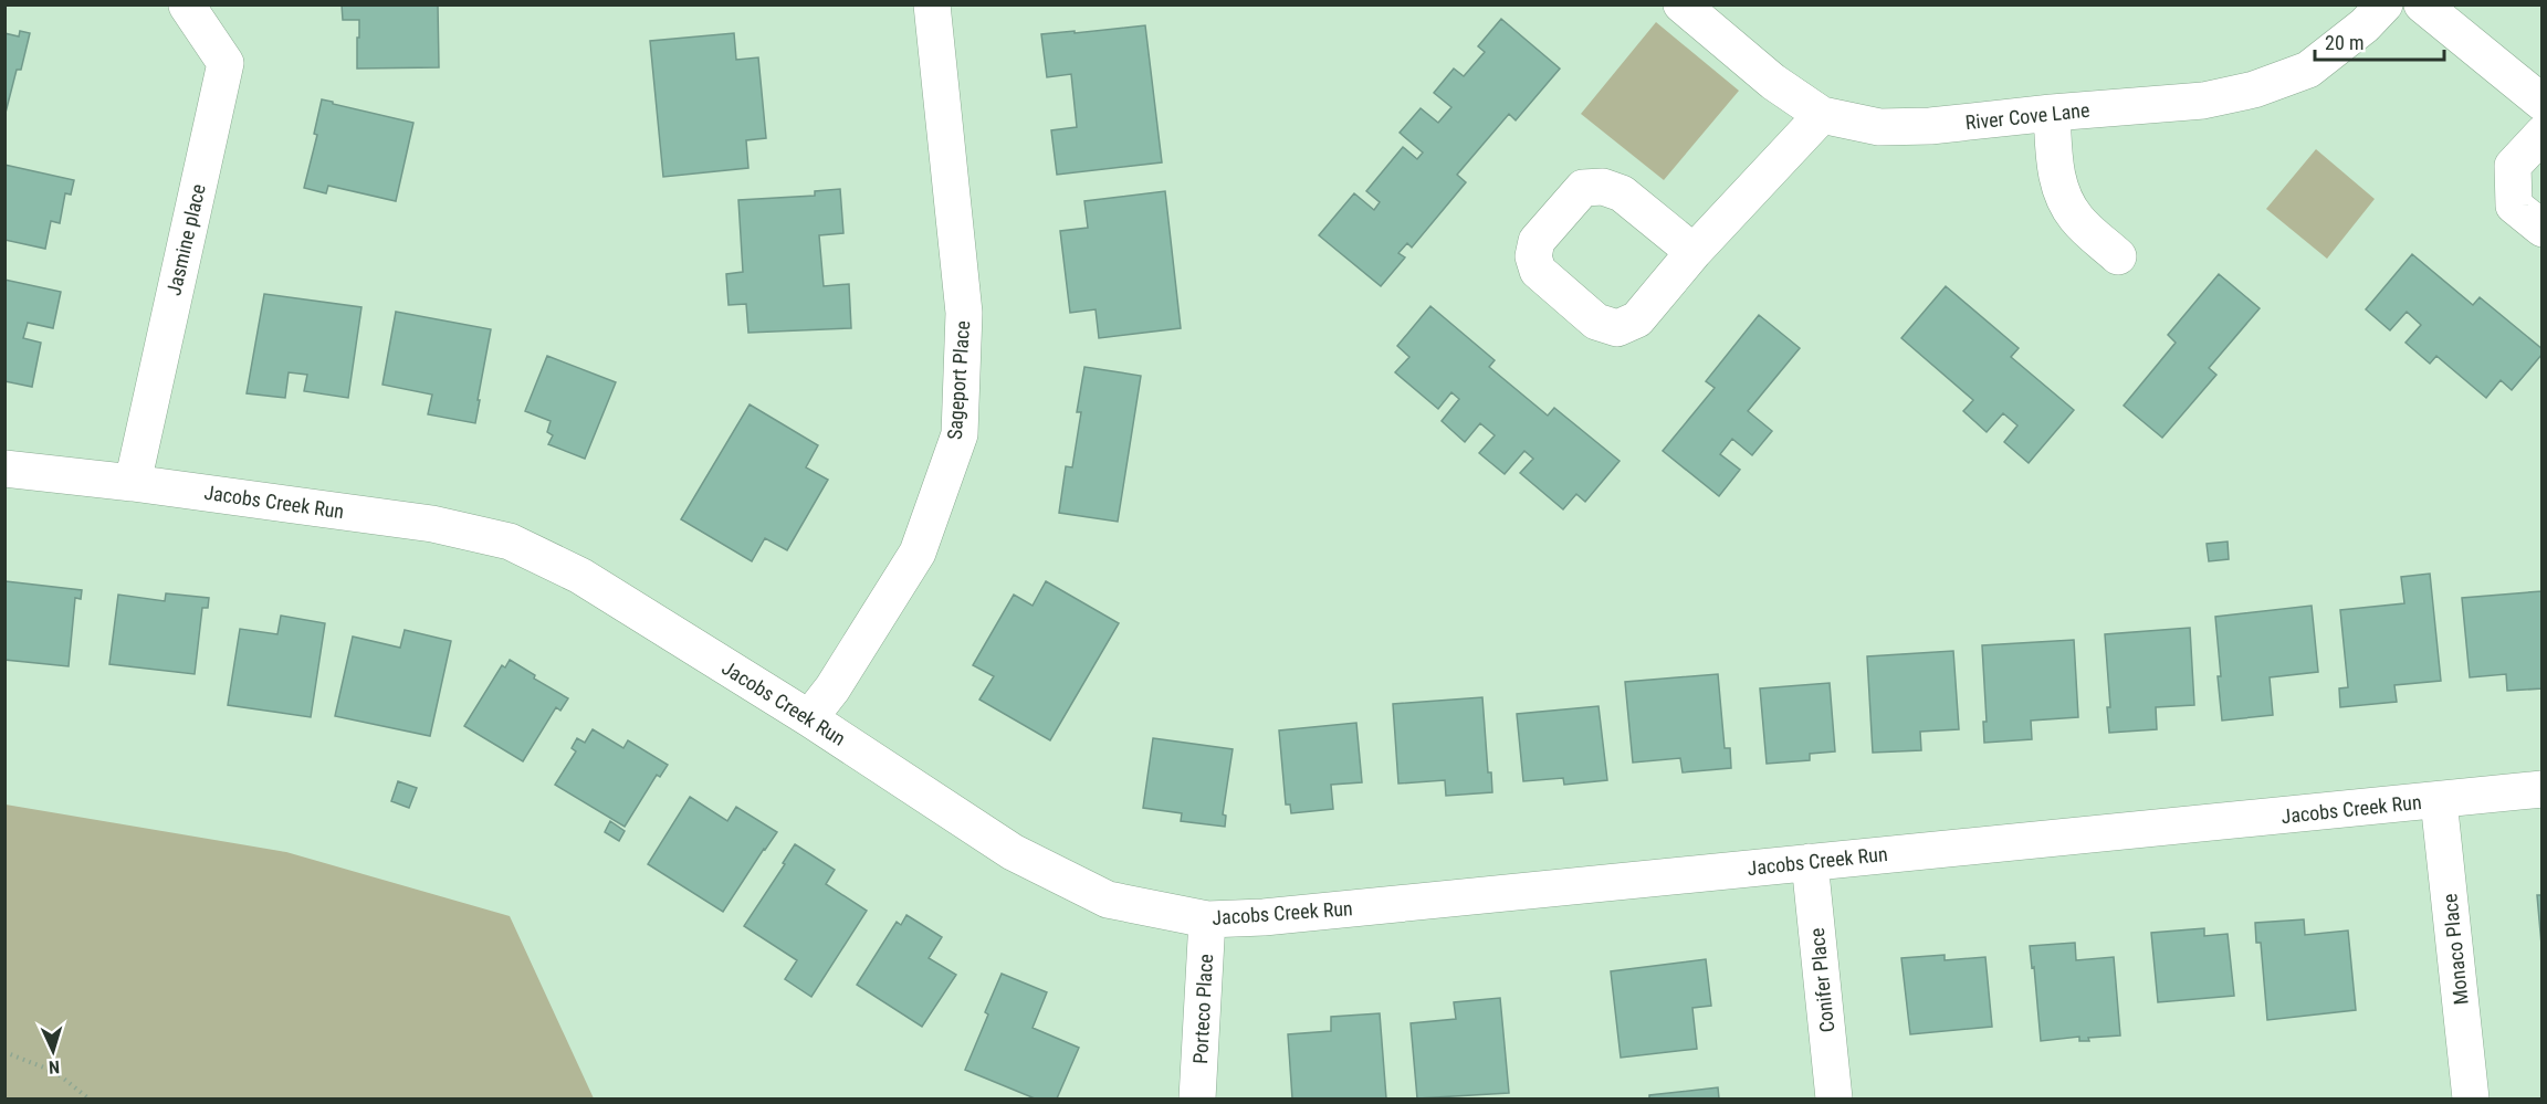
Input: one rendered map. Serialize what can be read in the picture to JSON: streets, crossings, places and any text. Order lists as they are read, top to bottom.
{
  "streets": {
    "street": [
      "River Cove Lane",
      "Jasmine place",
      "Sageport Place",
      "Jacobs Creek Run",
      "Monaco Place",
      "Conifer Place",
      "Porteco Place"
    ]
  },
  "crossings": [
    ["Jasmine place", "Jacobs Creek Run"],
    ["Sageport Place", "Jacobs Creek Run"],
    ["Jacobs Creek Run", "Monaco Place"],
    ["Jacobs Creek Run", "Conifer Place"],
    ["Jacobs Creek Run", "Porteco Place"]
  ],
  "scale_bar": "20 m",
  "north": "bottom"
}
